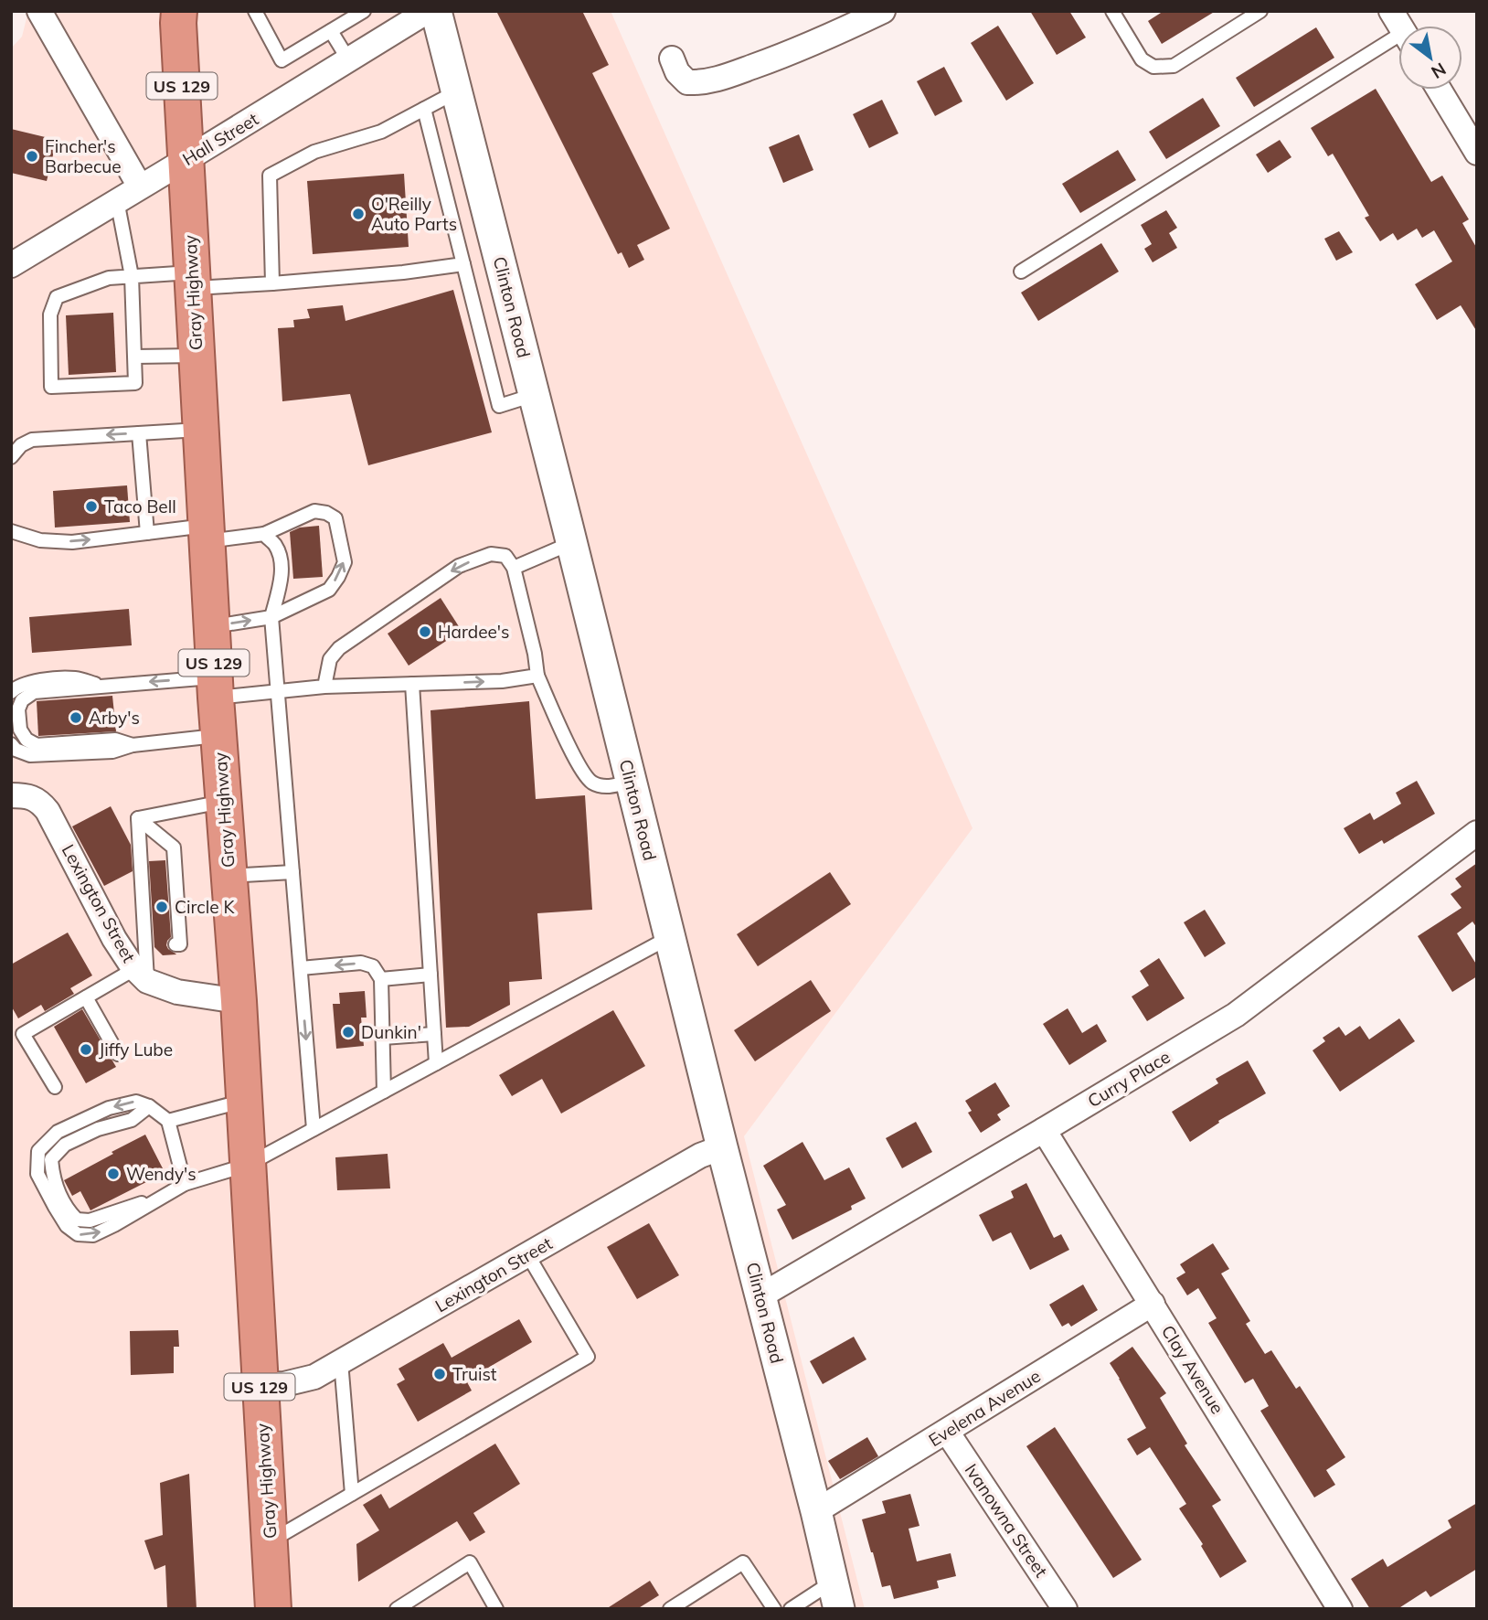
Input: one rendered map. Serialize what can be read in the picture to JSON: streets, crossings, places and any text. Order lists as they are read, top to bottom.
{
  "streets": {
    "highway": ["US 129", "Gray Highway"],
    "street": [
      "Hall Street",
      "Clinton Road",
      "Lexington Street",
      "Curry Place",
      "Clay Avenue",
      "Evelena Avenue",
      "Ivanowna Street"
    ]
  },
  "crossings": [
    ["Hall Street", "Gray Highway"],
    ["Gray Highway", "Lexington Street"],
    ["Clinton Road", "Lexington Street"],
    ["Clinton Road", "Curry Place"],
    ["Clinton Road", "Evelena Avenue"],
    ["Curry Place", "Clay Avenue"],
    ["Clay Avenue", "Evelena Avenue"],
    ["Evelena Avenue", "Ivanowna Street"]
  ],
  "places": [
    "Fincher's Barbecue",
    "O'Reilly Auto Parts",
    "Taco Bell",
    "Hardee's",
    "Arby's",
    "Circle K",
    "Dunkin'",
    "Jiffy Lube",
    "Wendy's",
    "Truist"
  ],
  "north": "bottom right"
}
